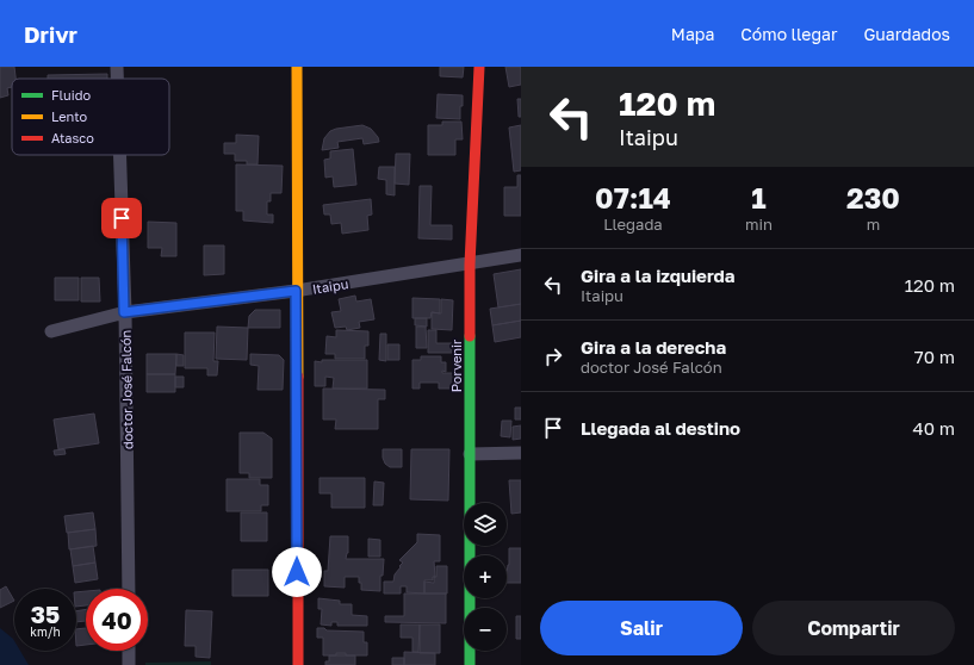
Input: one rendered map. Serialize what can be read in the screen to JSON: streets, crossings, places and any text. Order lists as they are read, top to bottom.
{
  "streets": {
    "street": ["Itaipu", "Porvenir", "doctor José Falcón"]
  },
  "crossings": [
    ["Itaipu", "Porvenir"],
    ["Itaipu", "doctor José Falcón"]
  ],
  "legend": ["Fluido", "Lento", "Atasco"],
  "page": {
    "header": "Drivr",
    "nav": ["Mapa", "Cómo llegar", "Guardados"],
    "turn": ["120 m", "Itaipu"],
    "eta": [
      "07:14",
      "Llegada",
      "1",
      "min",
      "230",
      "m"
    ],
    "list": [
      {
        "name": "Gira a la izquierda",
        "note": "Itaipu",
        "value": "120 m"
      },
      {
        "name": "Gira a la derecha",
        "note": "doctor José Falcón",
        "value": "70 m"
      },
      {
        "name": "Llegada al destino",
        "value": "40 m"
      }
    ],
    "map_buttons": ["+", "−"],
    "speed": "35 km/h",
    "limit": "40",
    "buttons": ["Salir", "Compartir"]
  }
}
